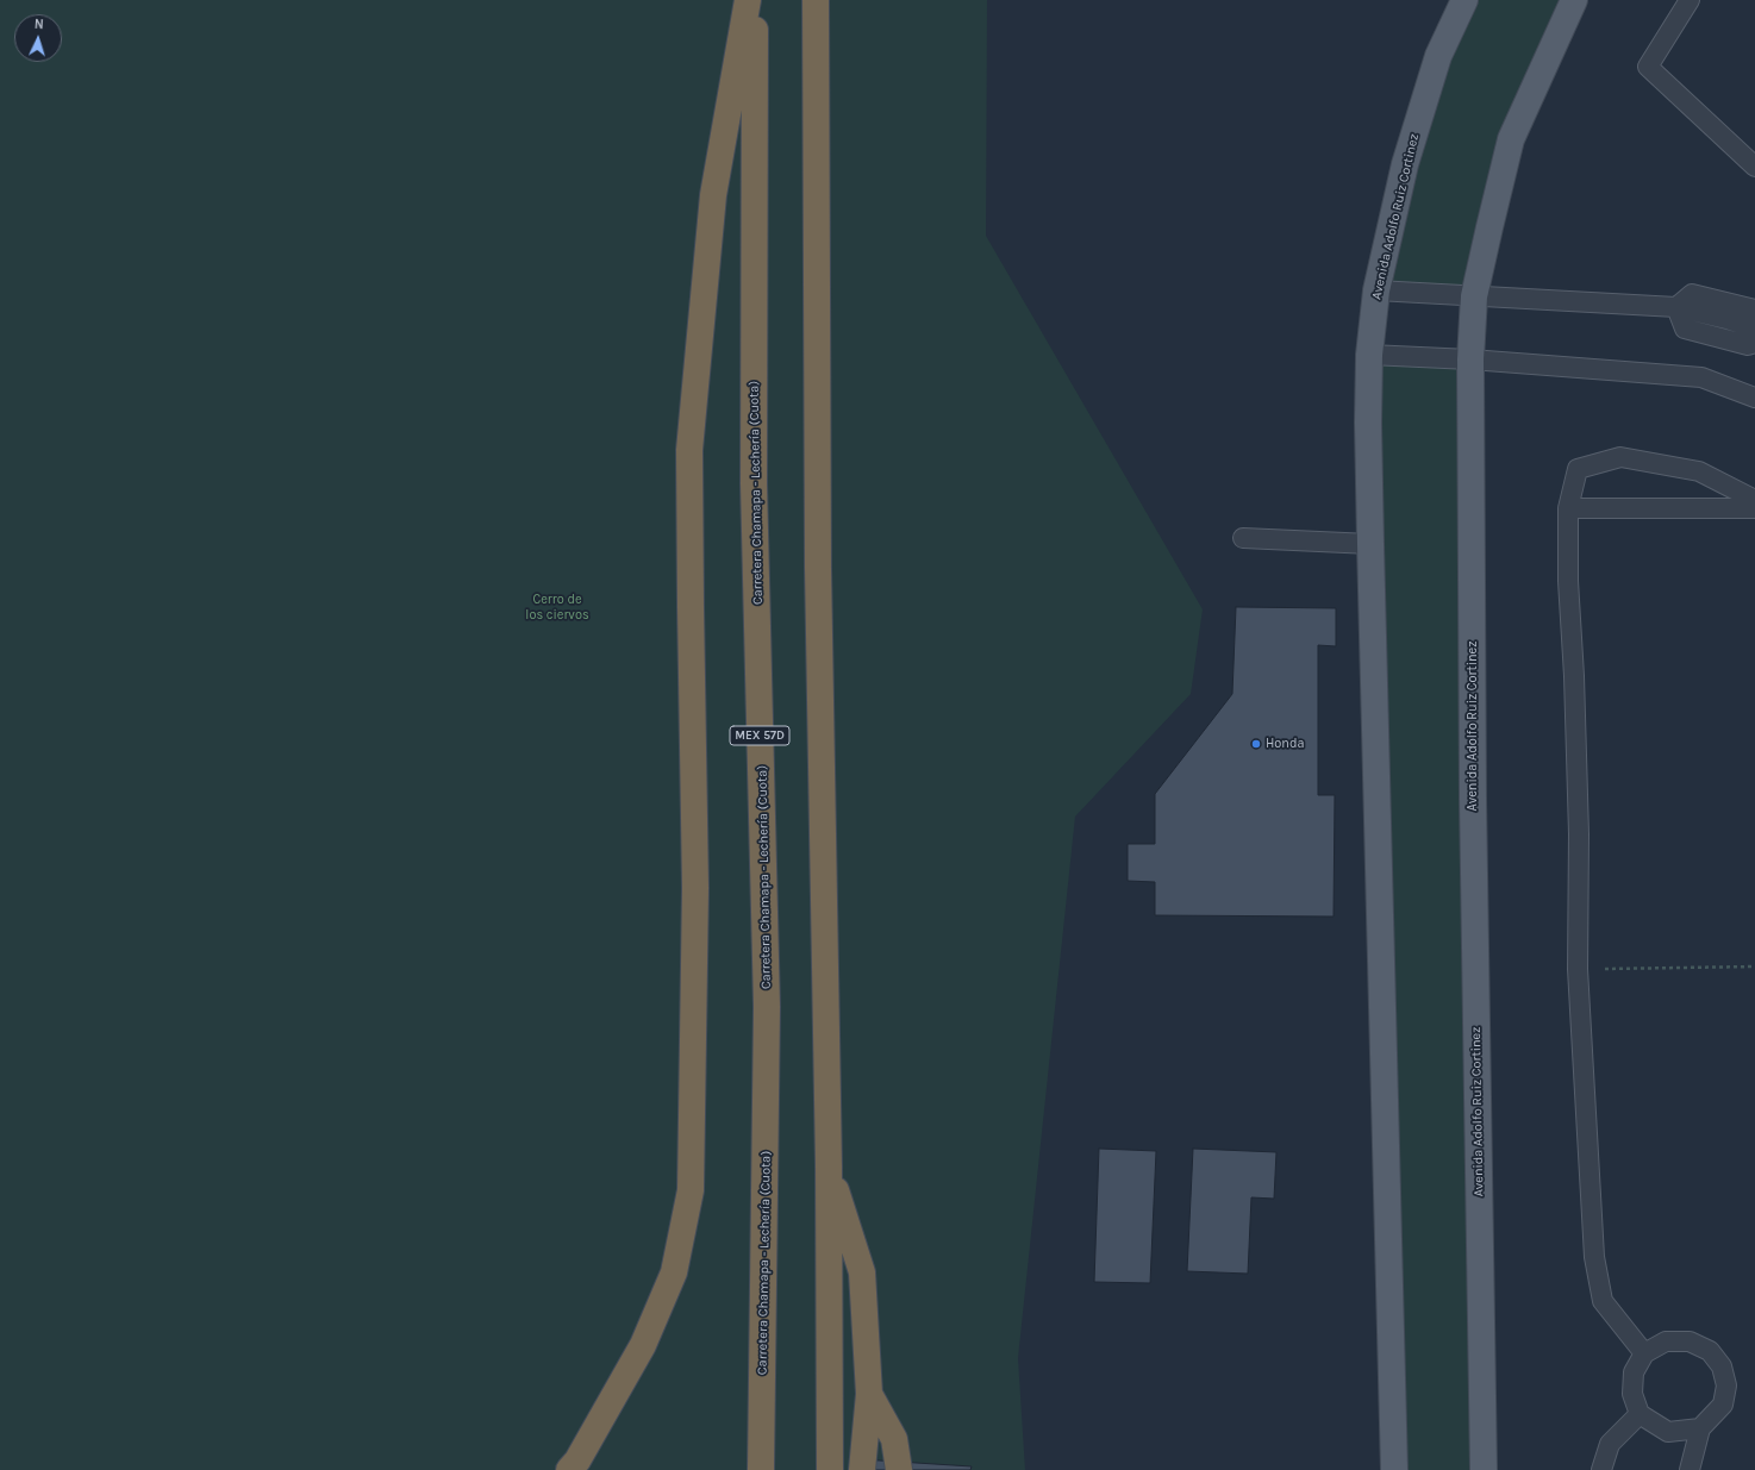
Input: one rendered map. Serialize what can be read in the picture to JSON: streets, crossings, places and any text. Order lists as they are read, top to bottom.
{
  "streets": {
    "highway": ["Carretera Chamapa - Lechería (Cuota)", "MEX 57D"],
    "main road": ["Avenida Adolfo Ruiz Cortinez"]
  },
  "parks": ["Cerro de los ciervos"],
  "places": ["Honda"],
  "north": "top"
}
